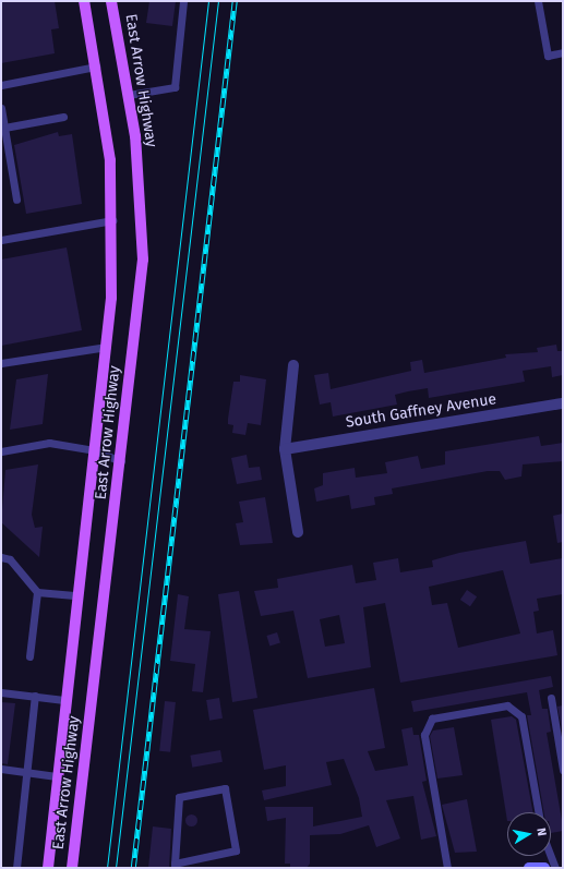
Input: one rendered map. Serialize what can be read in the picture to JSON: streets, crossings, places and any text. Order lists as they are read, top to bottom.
{
  "streets": {
    "main road": ["East Arrow Highway"],
    "street": ["South Gaffney Avenue"]
  },
  "north": "right"
}
